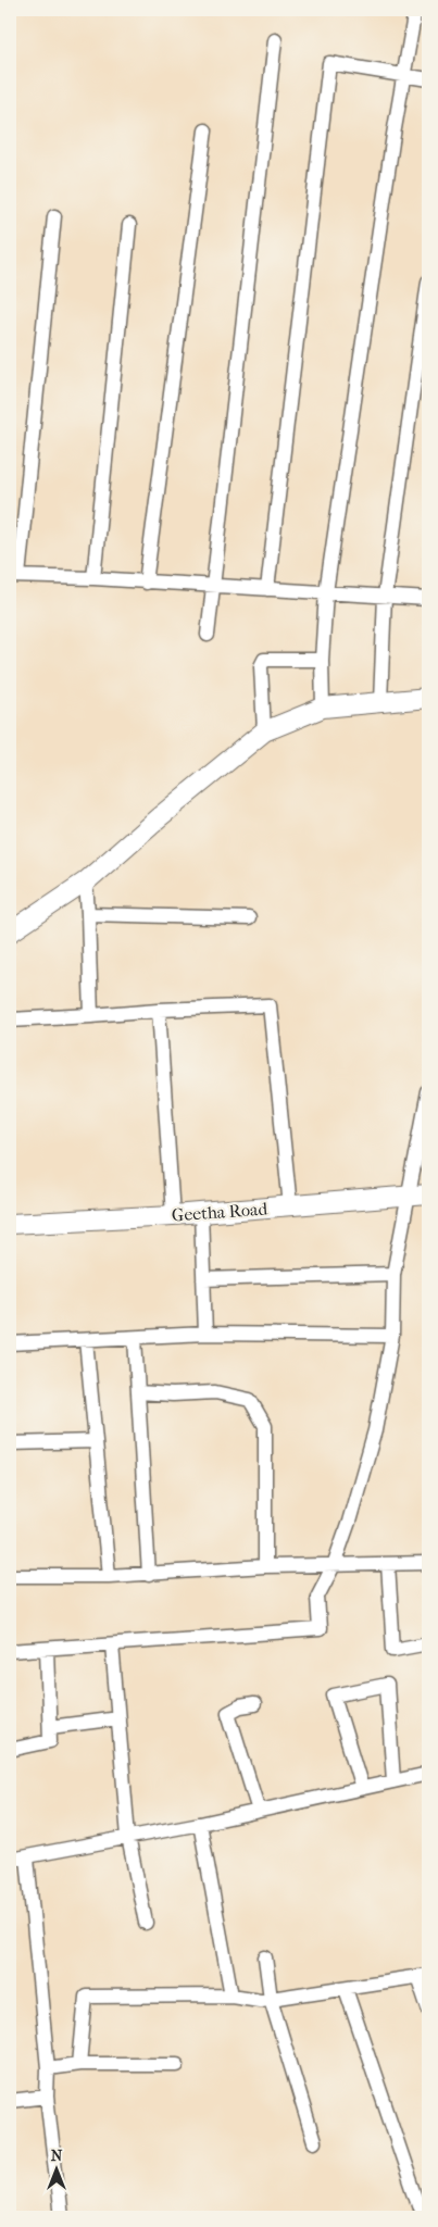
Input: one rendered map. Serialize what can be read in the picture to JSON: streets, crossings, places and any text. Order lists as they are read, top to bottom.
{
  "streets": {
    "street": ["Geetha Road"]
  },
  "north": "top"
}
